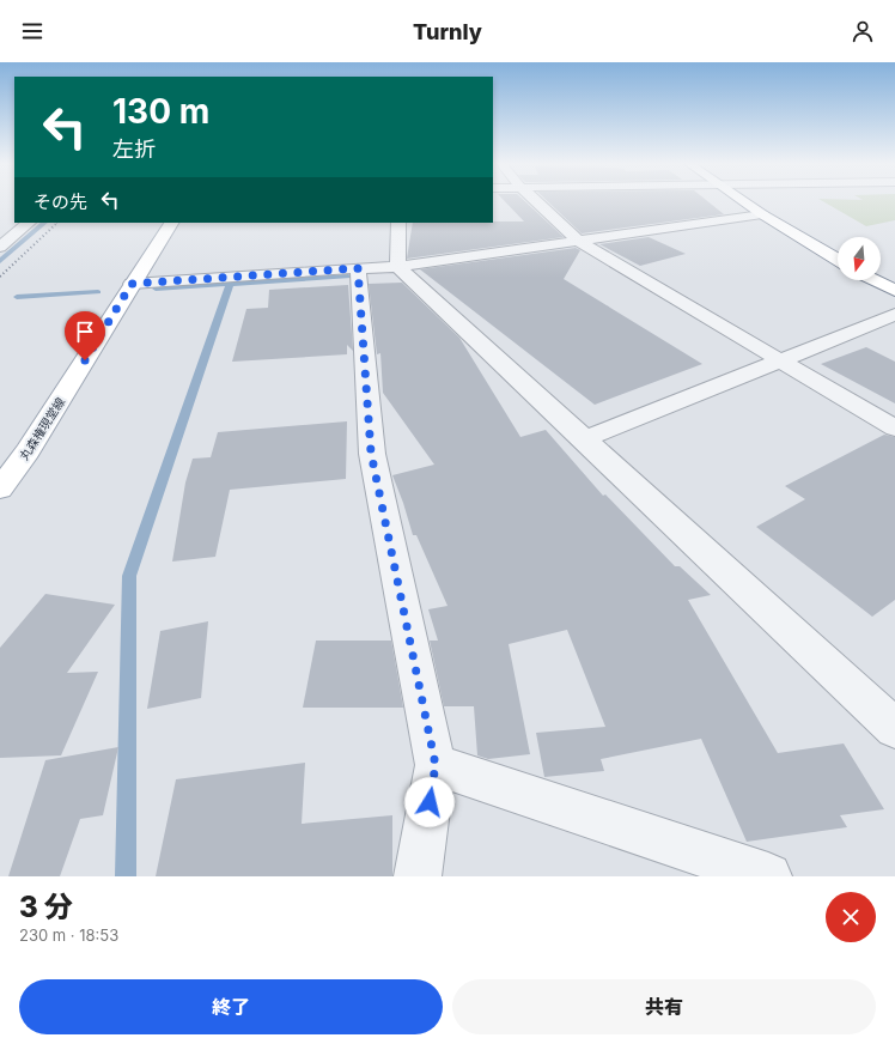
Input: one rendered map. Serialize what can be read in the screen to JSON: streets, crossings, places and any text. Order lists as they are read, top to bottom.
{
  "streets": {
    "main road": ["丸森権現堂線"]
  },
  "north": "bottom",
  "page": {
    "header": "Turnly",
    "turn": ["130 m", "左折"],
    "then": "その先",
    "heading": ["3 分", "230 m · 18:53"],
    "buttons": ["終了", "共有"]
  }
}
